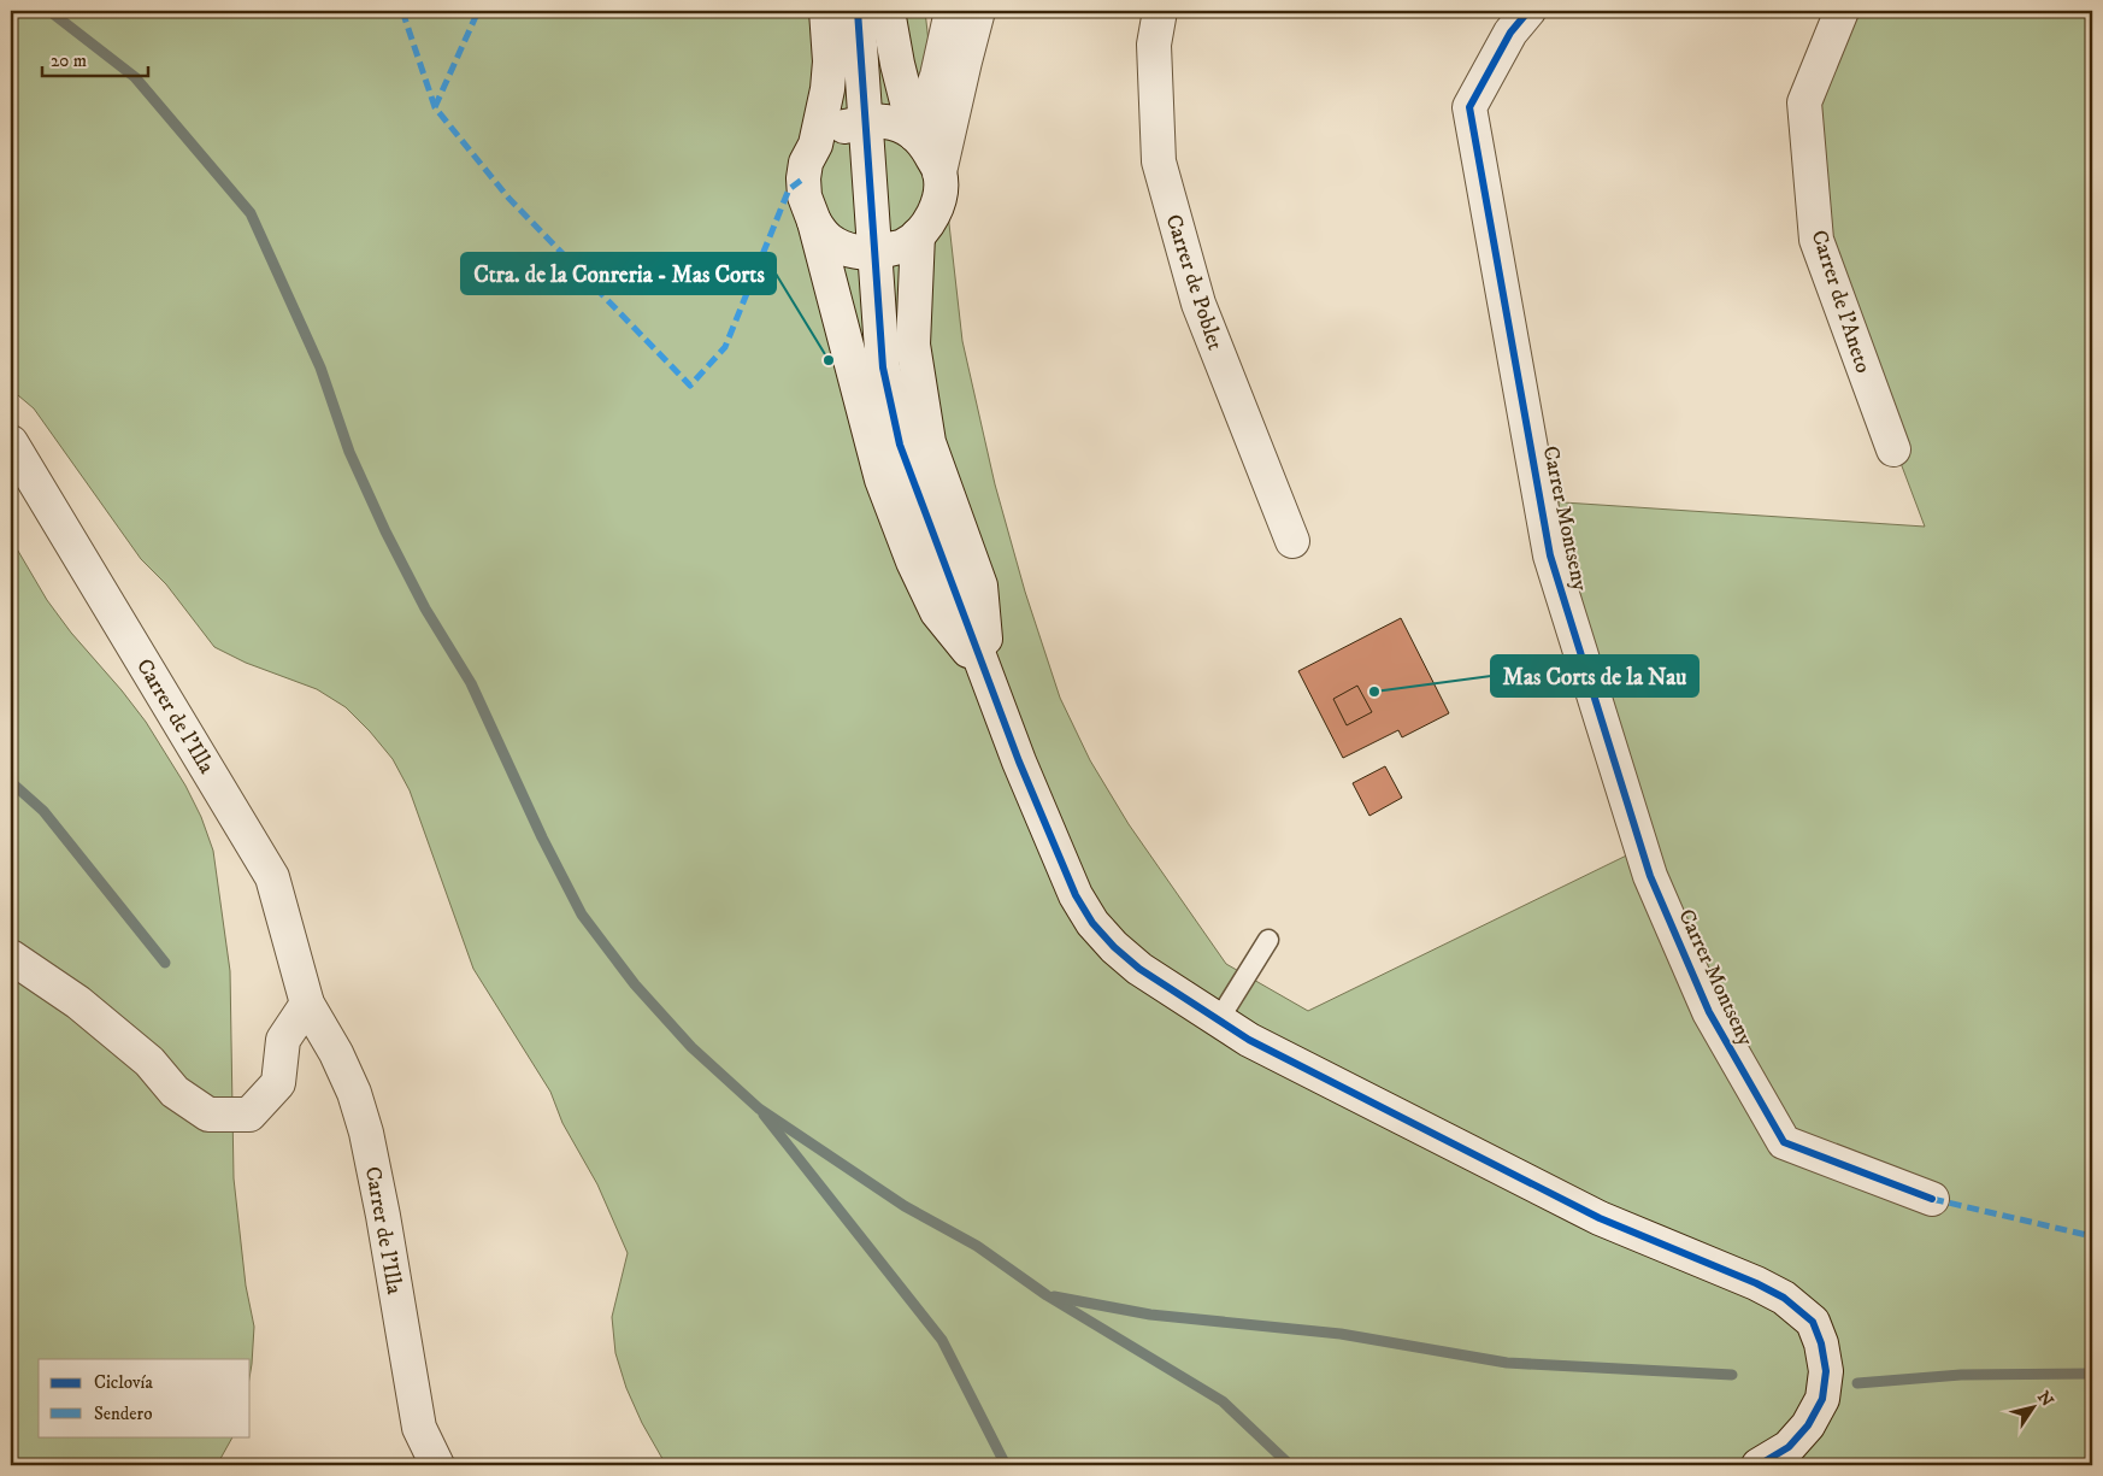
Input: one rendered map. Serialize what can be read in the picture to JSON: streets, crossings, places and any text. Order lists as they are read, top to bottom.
{
  "streets": {
    "street": [
      "Carrer de Poblet",
      "Carrer de l'Aneto",
      "Carrer Montseny",
      "Carrer de l'Illa"
    ]
  },
  "places": ["Ctra. de la Conreria - Mas Corts", "Mas Corts de la Nau"],
  "legend": ["Ciclovía", "Sendero"],
  "scale_bar": "20 m",
  "north": "top right"
}
